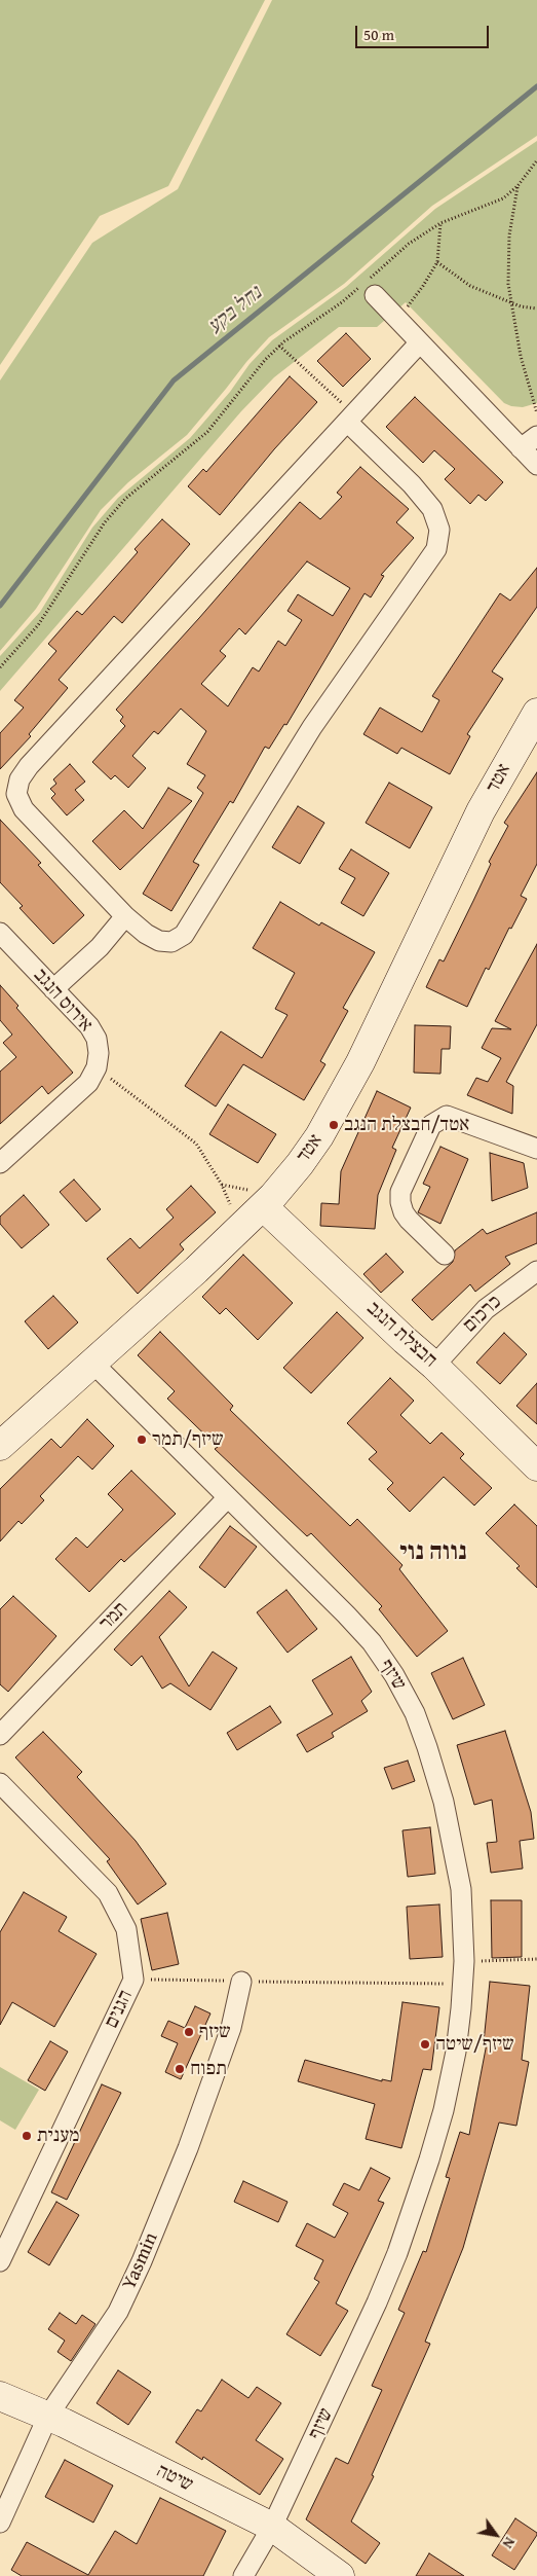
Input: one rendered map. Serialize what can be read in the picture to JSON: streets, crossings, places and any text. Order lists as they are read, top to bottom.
{
  "streets": {
    "street": [
      "אטד",
      "אירוס הנגב",
      "כרכום",
      "חבצלת הנגב",
      "תמר",
      "שיזף",
      "הגנים",
      "Yasmin",
      "שיטה"
    ]
  },
  "crossings": [
    ["אטד", "חבצלת הנגב"],
    ["אטד", "שיזף"],
    ["כרכום", "חבצלת הנגב"],
    ["תמר", "שיזף"],
    ["שיזף", "שיטה"],
    ["Yasmin", "שיטה"]
  ],
  "districts": ["נווה נוי"],
  "water": ["נחל בקע"],
  "places": [
    "אטד/חבצלת הנגב",
    "שיזף/תמר",
    "שיזף",
    "שיזף/שיטה",
    "תפוח",
    "מענית"
  ],
  "scale_bar": "50 m",
  "north": "bottom right"
}
